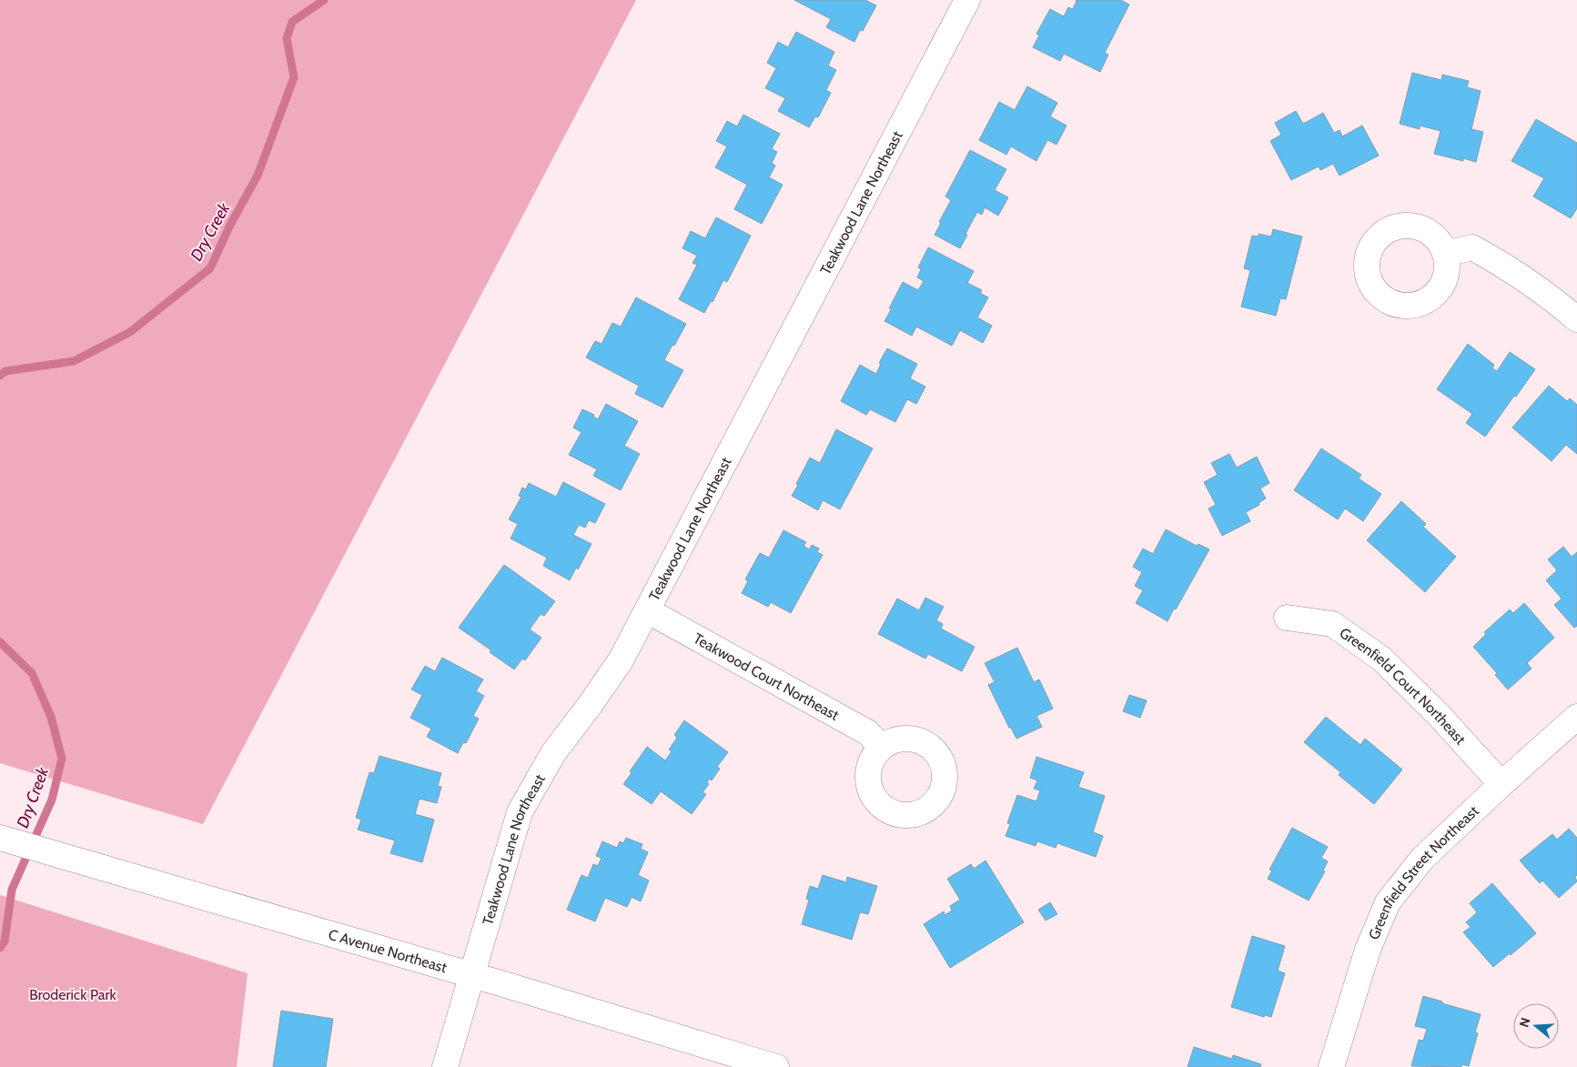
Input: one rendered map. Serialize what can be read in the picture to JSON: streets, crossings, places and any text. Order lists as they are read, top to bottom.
{
  "streets": {
    "street": [
      "Teakwood Lane Northeast",
      "Teakwood Court Northeast",
      "Greenfield Court Northeast",
      "Greenfield Street Northeast",
      "C Avenue Northeast"
    ]
  },
  "crossings": [
    ["Teakwood Lane Northeast", "Teakwood Court Northeast"],
    ["Teakwood Lane Northeast", "C Avenue Northeast"],
    ["Greenfield Court Northeast", "Greenfield Street Northeast"]
  ],
  "water": ["Dry Creek"],
  "parks": ["Broderick Park"],
  "north": "left"
}
